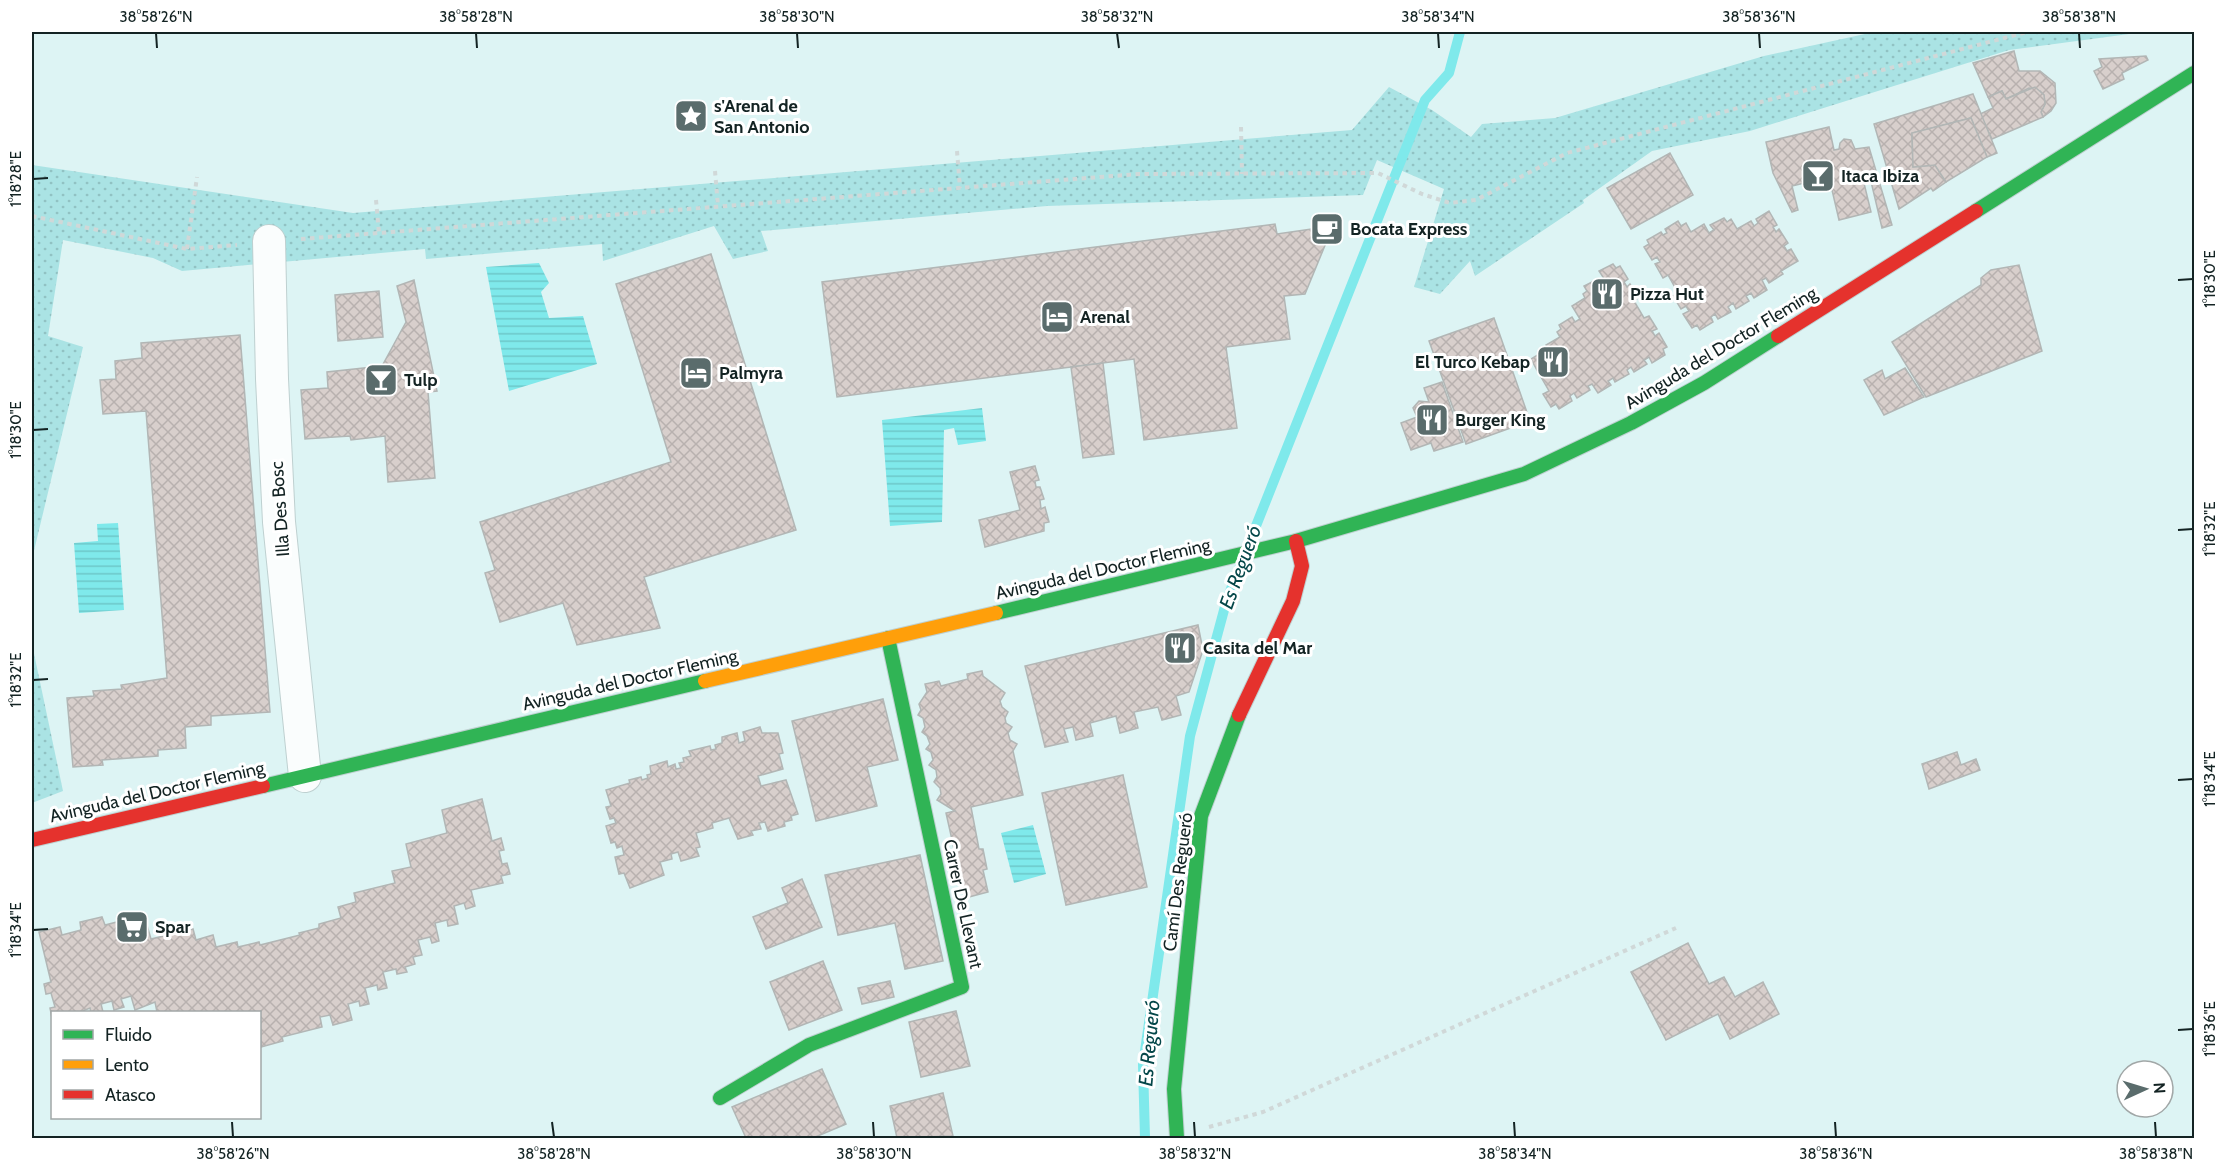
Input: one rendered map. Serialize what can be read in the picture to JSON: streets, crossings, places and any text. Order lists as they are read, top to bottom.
{
  "streets": {
    "main road": ["Avinguda del Doctor Fleming", "Camí Des Regueró", "Carrer De Llevant"],
    "street": ["Illa Des Bosc"]
  },
  "crossings": [
    ["Avinguda del Doctor Fleming", "Illa Des Bosc"],
    ["Avinguda del Doctor Fleming", "Camí Des Regueró"],
    ["Avinguda del Doctor Fleming", "Carrer De Llevant"]
  ],
  "water": ["Es Regueró"],
  "places": {
    "place": ["s'Arenal de San Antonio"],
    "bar": ["Itaca Ibiza", "Tulp"],
    "cafe": ["Bocata Express"],
    "restaurant": [
      "Pizza Hut",
      "El Turco Kebap",
      "Burger King",
      "Casita del Mar"
    ],
    "hotel": ["Arenal", "Palmyra"],
    "supermarket": ["Spar"]
  },
  "legend": ["Fluido", "Lento", "Atasco"],
  "north": "right",
  "coordinates": [
    "38°58'26\"N",
    "38°58'28\"N",
    "38°58'30\"N",
    "38°58'32\"N",
    "38°58'34\"N",
    "38°58'36\"N",
    "38°58'38\"N",
    "1°18'28\"E",
    "1°18'30\"E",
    "1°18'32\"E",
    "1°18'34\"E",
    "1°18'36\"E"
  ]
}
